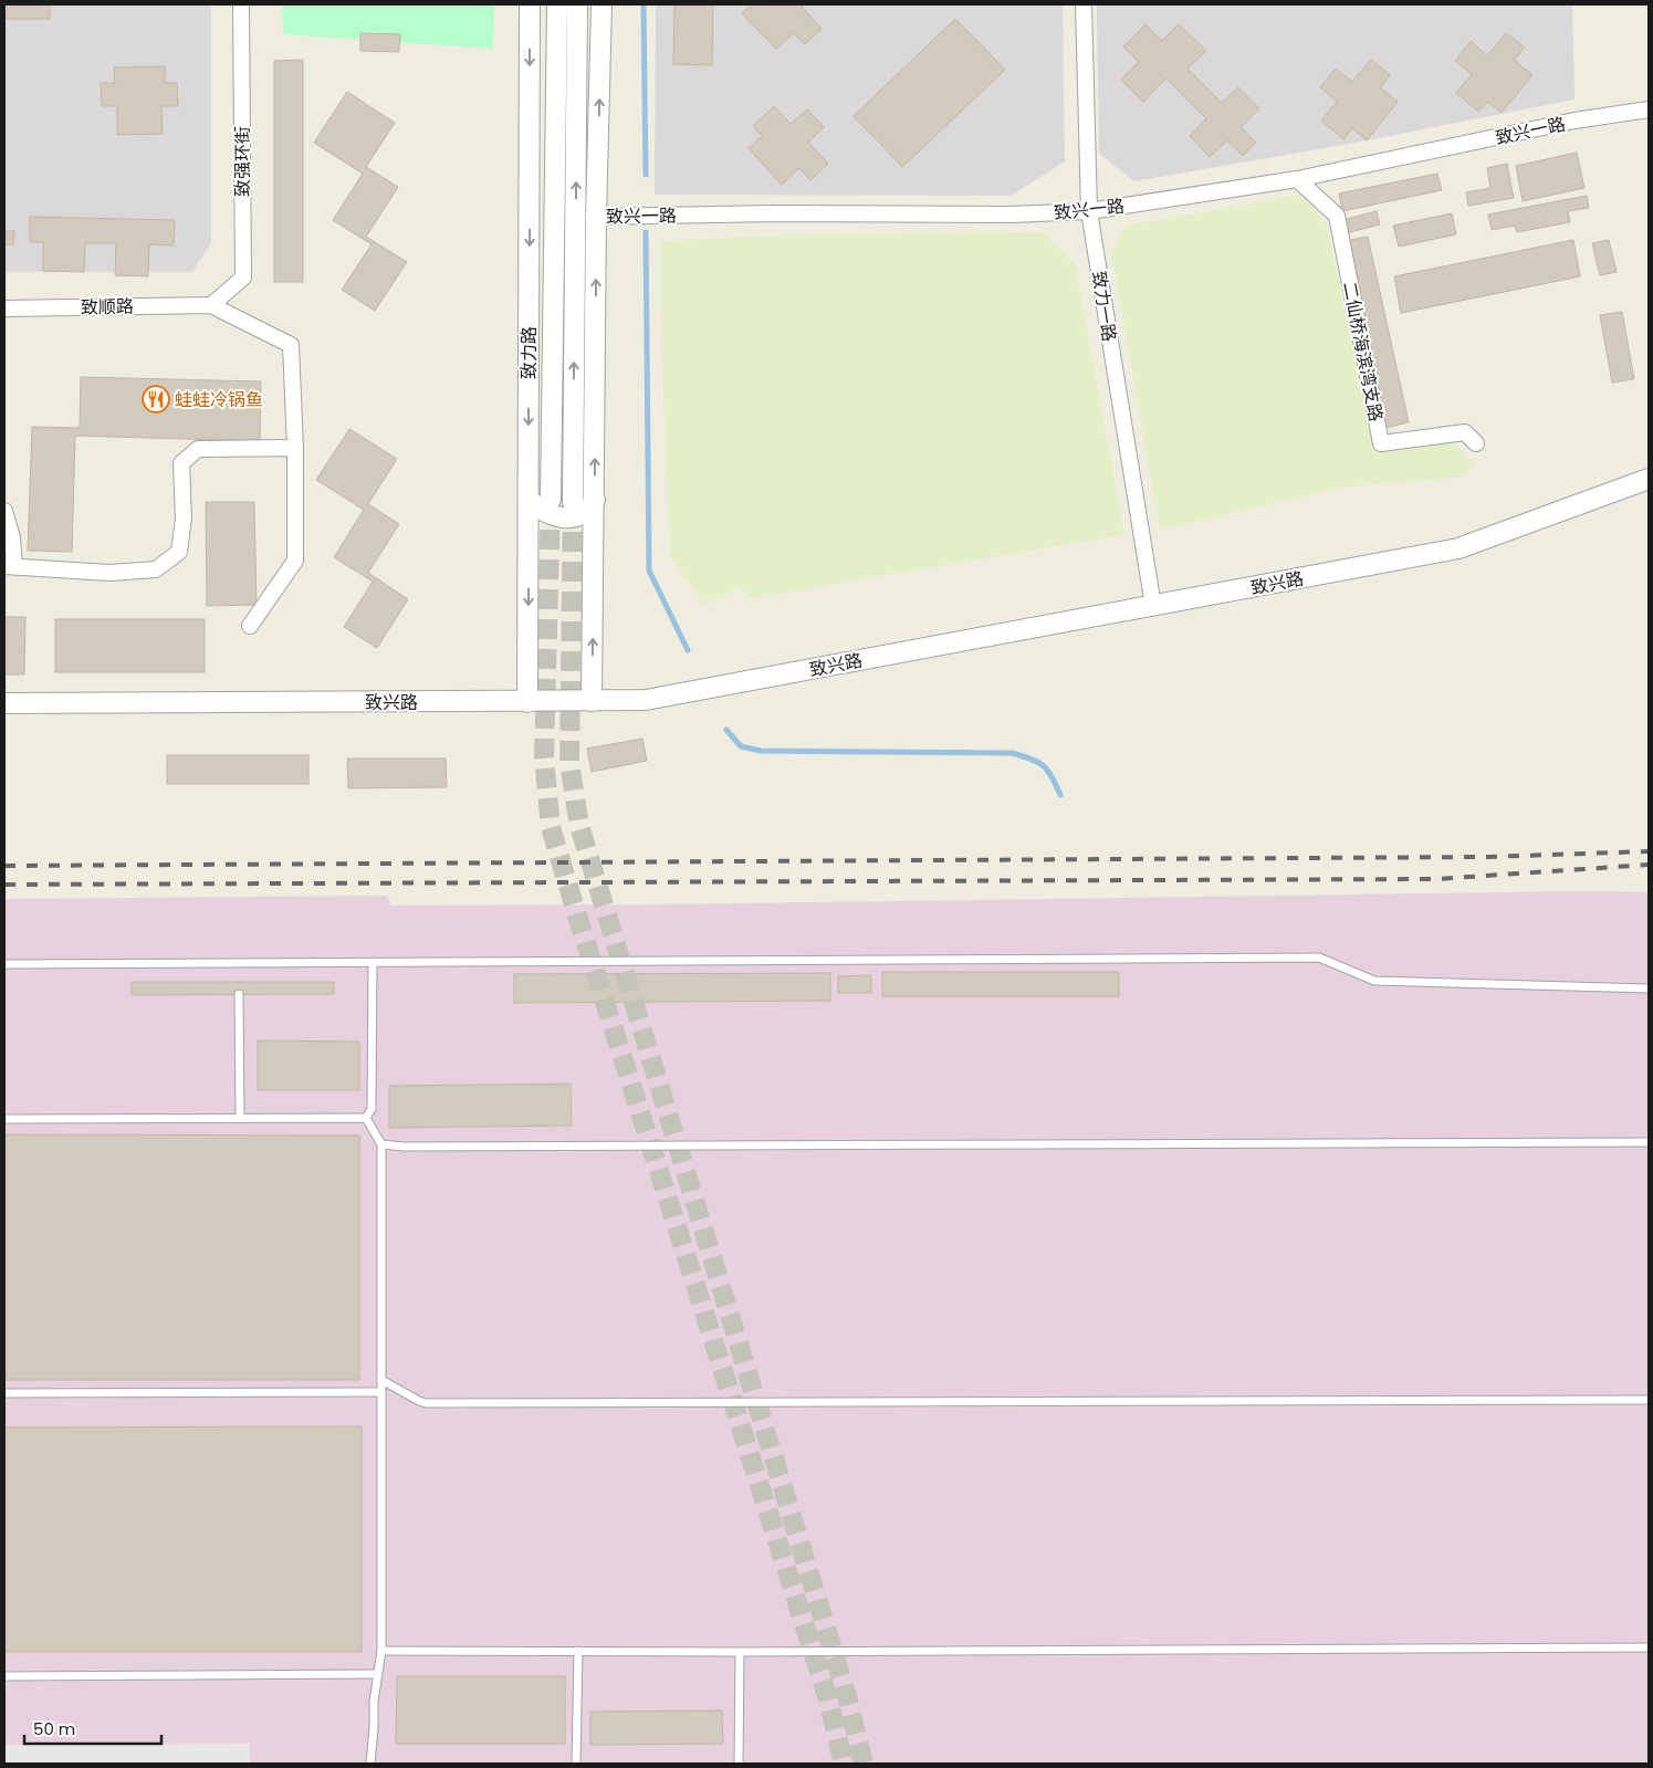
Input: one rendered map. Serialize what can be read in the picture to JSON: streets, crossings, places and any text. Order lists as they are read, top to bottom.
{
  "streets": {
    "street": [
      "致兴一路",
      "致强环街",
      "致顺路",
      "致力一路",
      "二仙桥海滨湾支路",
      "致力路",
      "致兴路"
    ]
  },
  "crossings": [
    ["致兴一路", "致力一路"],
    ["致兴一路", "二仙桥海滨湾支路"],
    ["致强环街", "致顺路"],
    ["致力一路", "致兴路"],
    ["致力路", "致兴路"]
  ],
  "places": {
    "restaurant": ["蛙蛙冷锅鱼"]
  },
  "scale_bar": "50 m"
}
